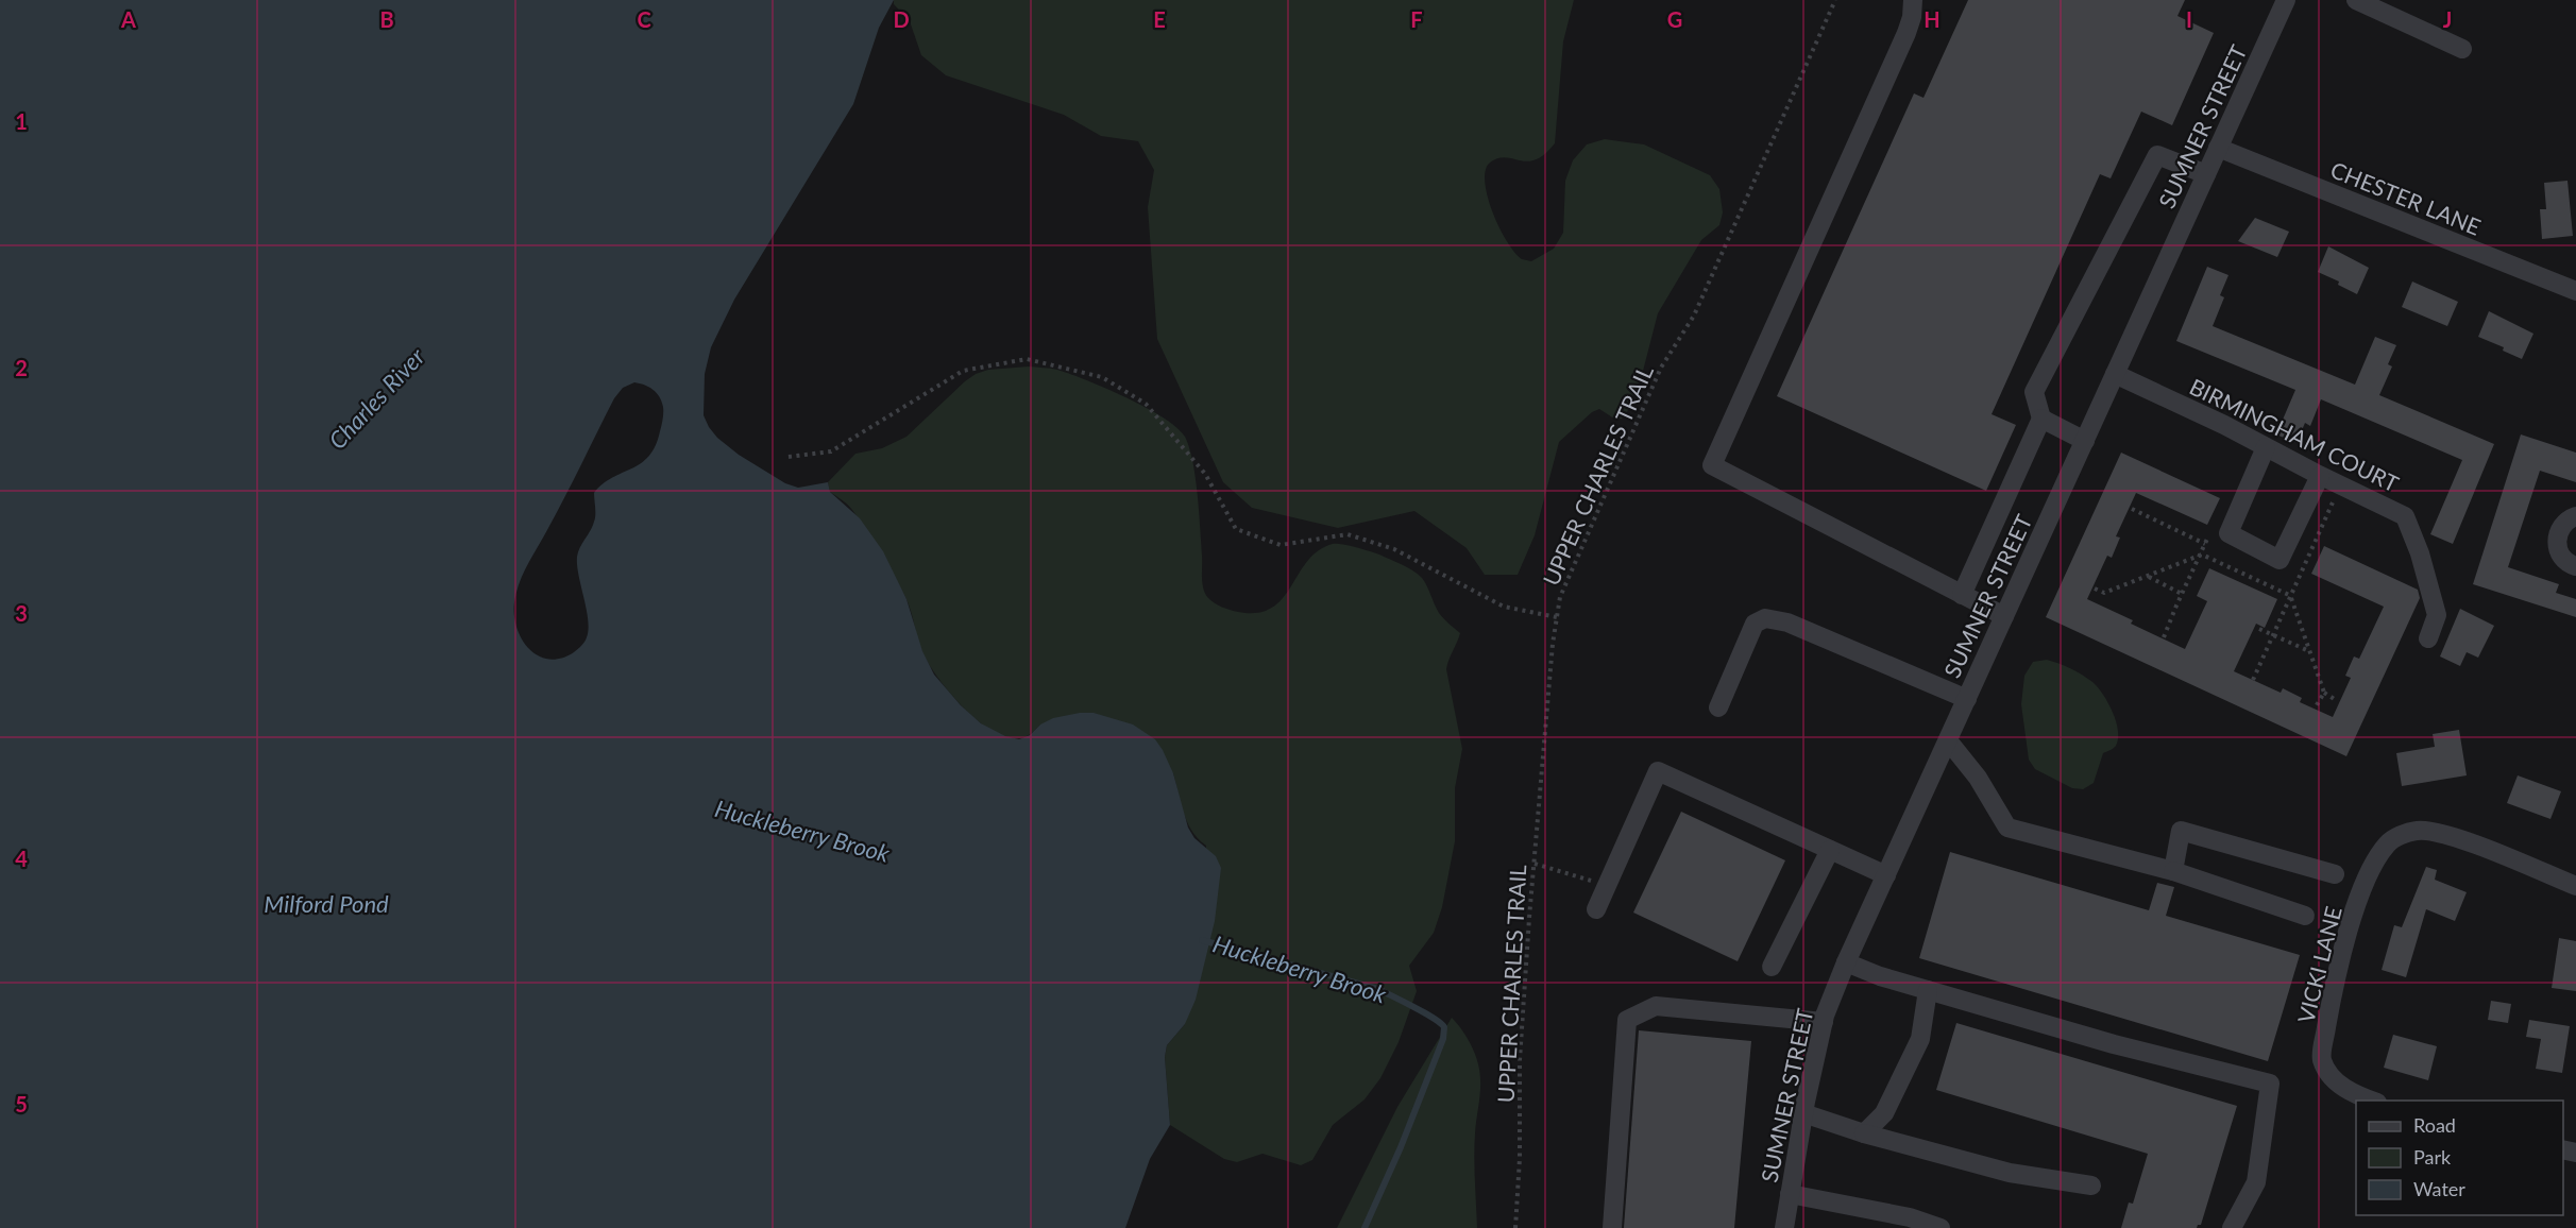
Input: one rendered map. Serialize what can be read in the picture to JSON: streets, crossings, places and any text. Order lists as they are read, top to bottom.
{
  "streets": {
    "street": [
      "SUMNER STREET",
      "CHESTER LANE",
      "BIRMINGHAM COURT",
      "VICKI LANE"
    ],
    "path": ["UPPER CHARLES TRAIL"]
  },
  "crossings": [
    ["SUMNER STREET", "CHESTER LANE"],
    ["SUMNER STREET", "BIRMINGHAM COURT"]
  ],
  "water": ["Charles River", "Huckleberry Brook", "Milford Pond"],
  "legend": ["Road", "Park", "Water"],
  "grid": {
    "columns": [
      "A",
      "B",
      "C",
      "D",
      "E",
      "F",
      "G",
      "H",
      "I",
      "J"
    ],
    "rows": [
      "1",
      "2",
      "3",
      "4",
      "5"
    ]
  }
}
